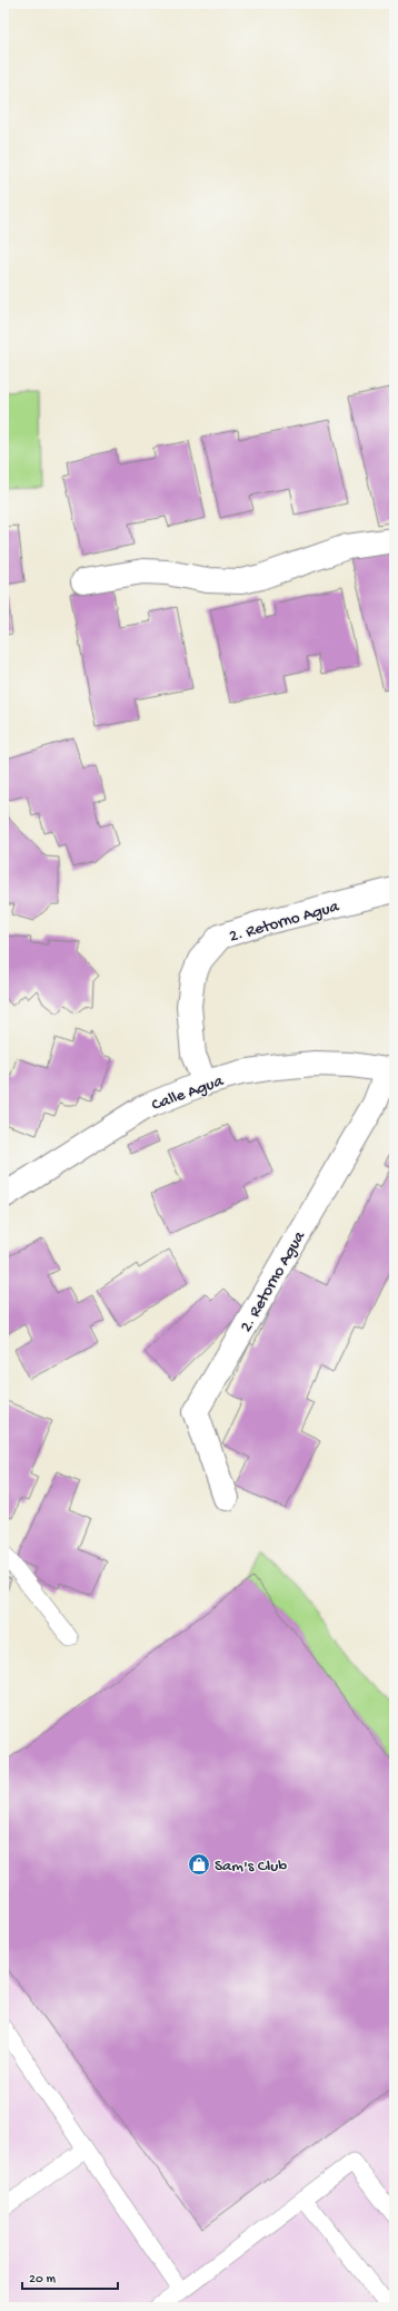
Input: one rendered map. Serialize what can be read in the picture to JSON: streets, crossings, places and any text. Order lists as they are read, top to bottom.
{
  "streets": {
    "street": ["2. Retorno Agua", "Calle Agua"]
  },
  "crossings": [
    ["2. Retorno Agua", "Calle Agua"]
  ],
  "places": {
    "shop": ["Sam's Club"]
  },
  "scale_bar": "20 m"
}
